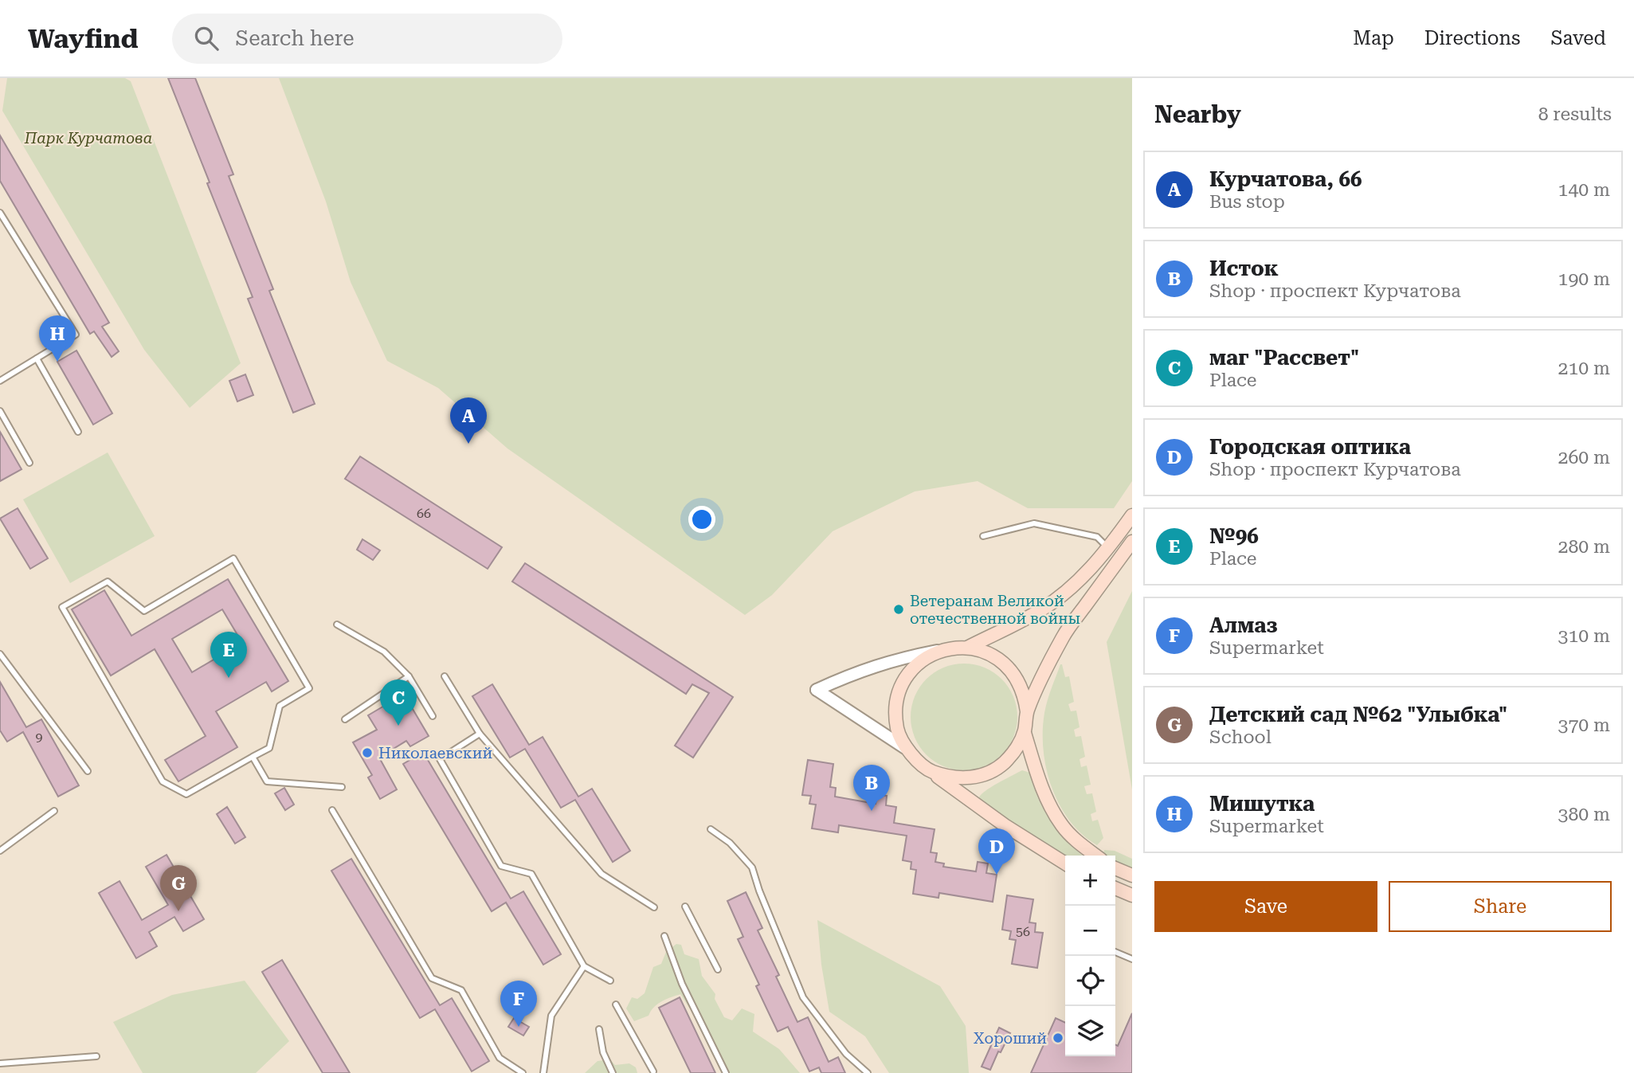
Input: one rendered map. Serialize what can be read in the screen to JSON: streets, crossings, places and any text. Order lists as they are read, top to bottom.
{
  "parks": ["Парк Курчатова"],
  "places": ["Ветеранам Великой отечественной войны", "Николаевский", "Хороший"],
  "house_numbers": ["66", "9", "56"],
  "page": {
    "header": "Wayfind",
    "search": "Search here",
    "nav": ["Map", "Directions", "Saved"],
    "heading": ["Nearby", "8 results"],
    "list": [
      {
        "mark": "A",
        "name": "Курчатова, 66",
        "note": "Bus stop",
        "value": "140 m"
      },
      {
        "mark": "B",
        "name": "Исток",
        "note": "Shop · проспект Курчатова",
        "value": "190 m"
      },
      {
        "mark": "C",
        "name": "маг \"Рассвет\"",
        "note": "Place",
        "value": "210 m"
      },
      {
        "mark": "D",
        "name": "Городская оптика",
        "note": "Shop · проспект Курчатова",
        "value": "260 m"
      },
      {
        "mark": "E",
        "name": "№96",
        "note": "Place",
        "value": "280 m"
      },
      {
        "mark": "F",
        "name": "Алмаз",
        "note": "Supermarket",
        "value": "310 m"
      },
      {
        "mark": "G",
        "name": "Детский сад №62 \"Улыбка\"",
        "note": "School",
        "value": "370 m"
      },
      {
        "mark": "H",
        "name": "Мишутка",
        "note": "Supermarket",
        "value": "380 m"
      }
    ],
    "pins": [
      "H",
      "A",
      "E",
      "C",
      "B",
      "D",
      "G",
      "F"
    ],
    "map_buttons": ["+", "−"],
    "buttons": ["Save", "Share"]
  }
}
